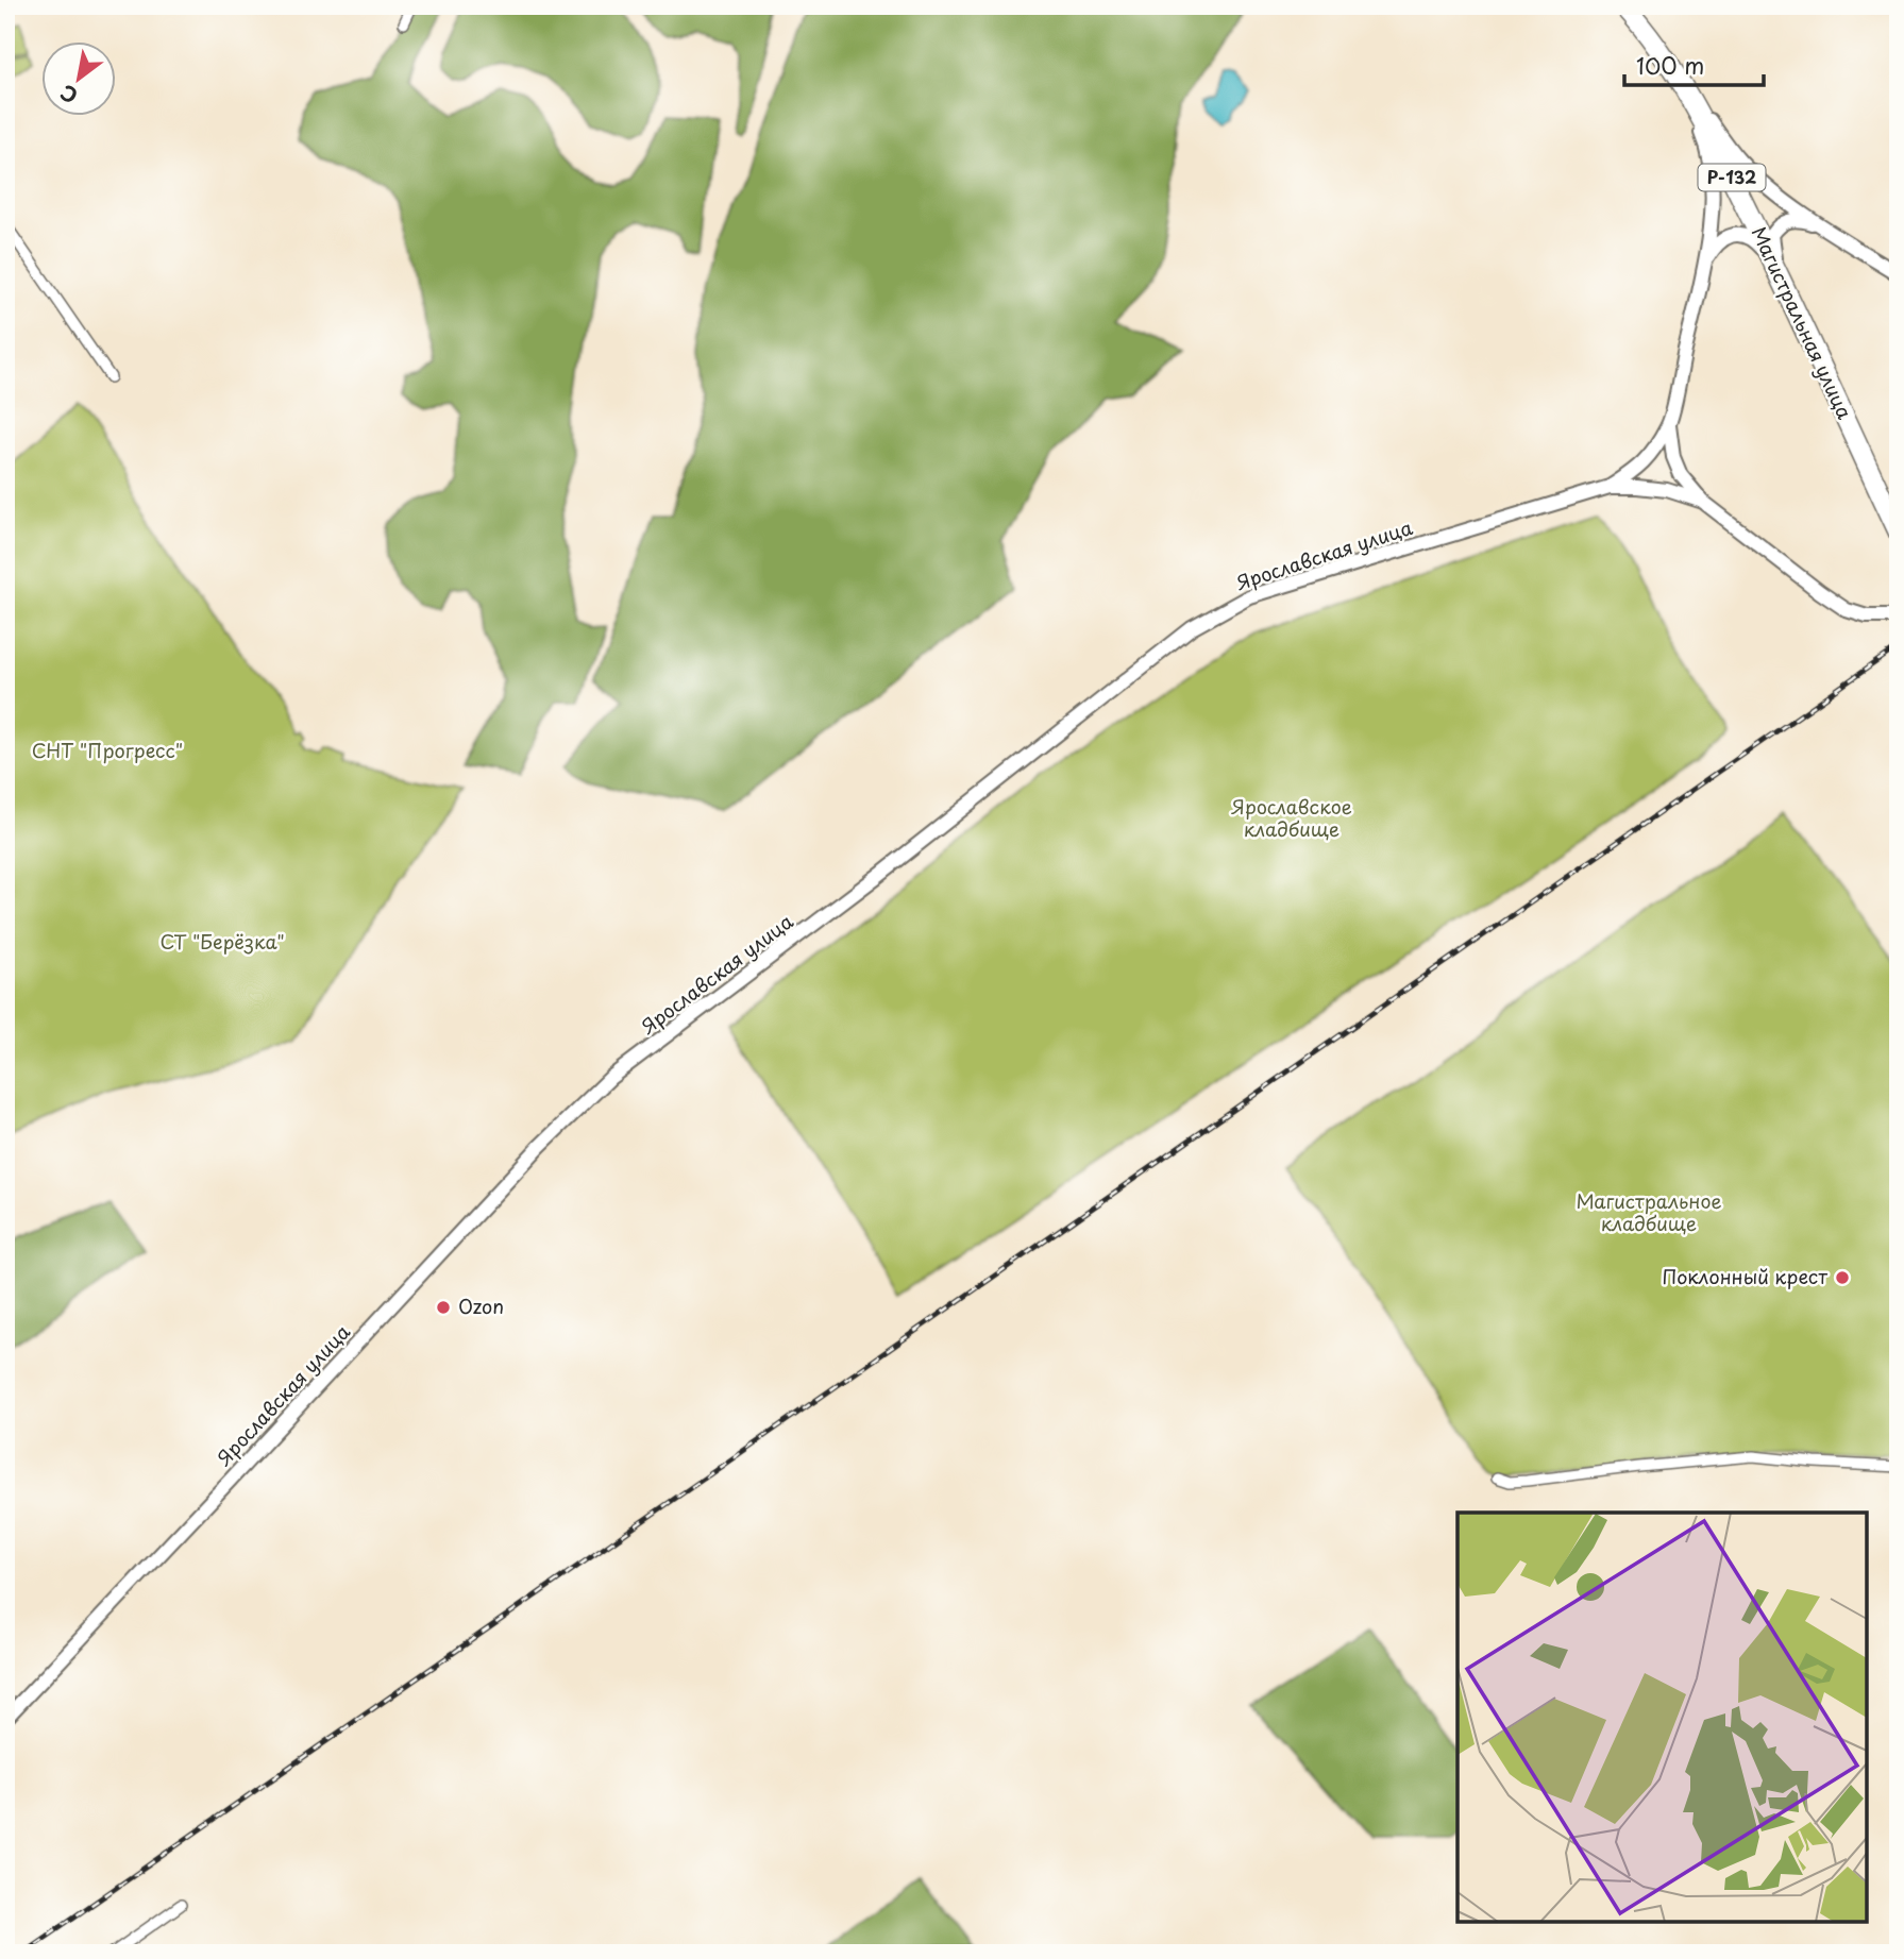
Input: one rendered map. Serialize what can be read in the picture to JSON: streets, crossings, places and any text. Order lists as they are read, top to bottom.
{
  "streets": {
    "highway": ["Р-132", "Магистральная улица"],
    "main road": ["Ярославская улица"]
  },
  "parks": [
    "СНТ \"Прогресс\"",
    "Ярославское кладбище",
    "СТ \"Берёзка\"",
    "Магистральное кладбище"
  ],
  "places": ["Поклонный крест", "Ozon"],
  "scale_bar": "100 m",
  "north": "bottom left"
}
